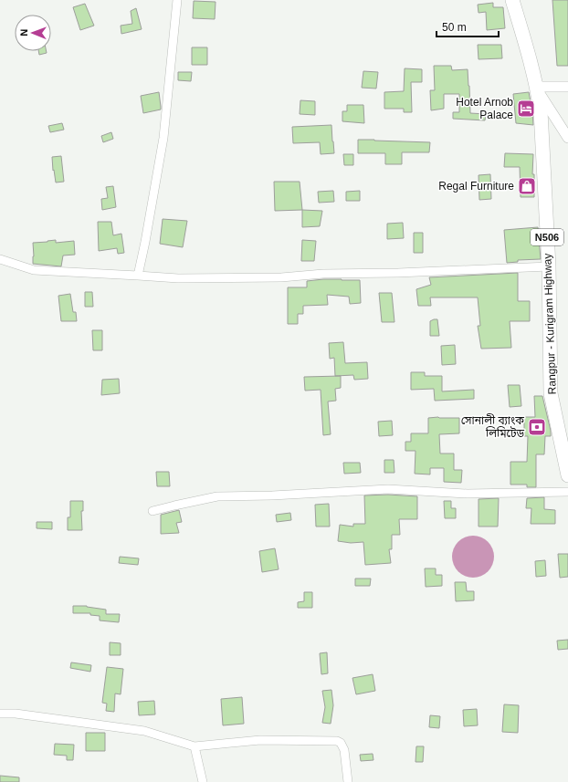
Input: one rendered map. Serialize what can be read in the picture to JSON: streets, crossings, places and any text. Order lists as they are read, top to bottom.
{
  "streets": {
    "highway": ["N506", "Rangpur - Kurigram Highway"]
  },
  "places": {
    "hotel": ["Hotel Arnob Palace"],
    "shop": ["Regal Furniture"],
    "bank": ["সোনালী ব্যাংক লিমিটেড"]
  },
  "scale_bar": "50 m",
  "north": "left"
}
